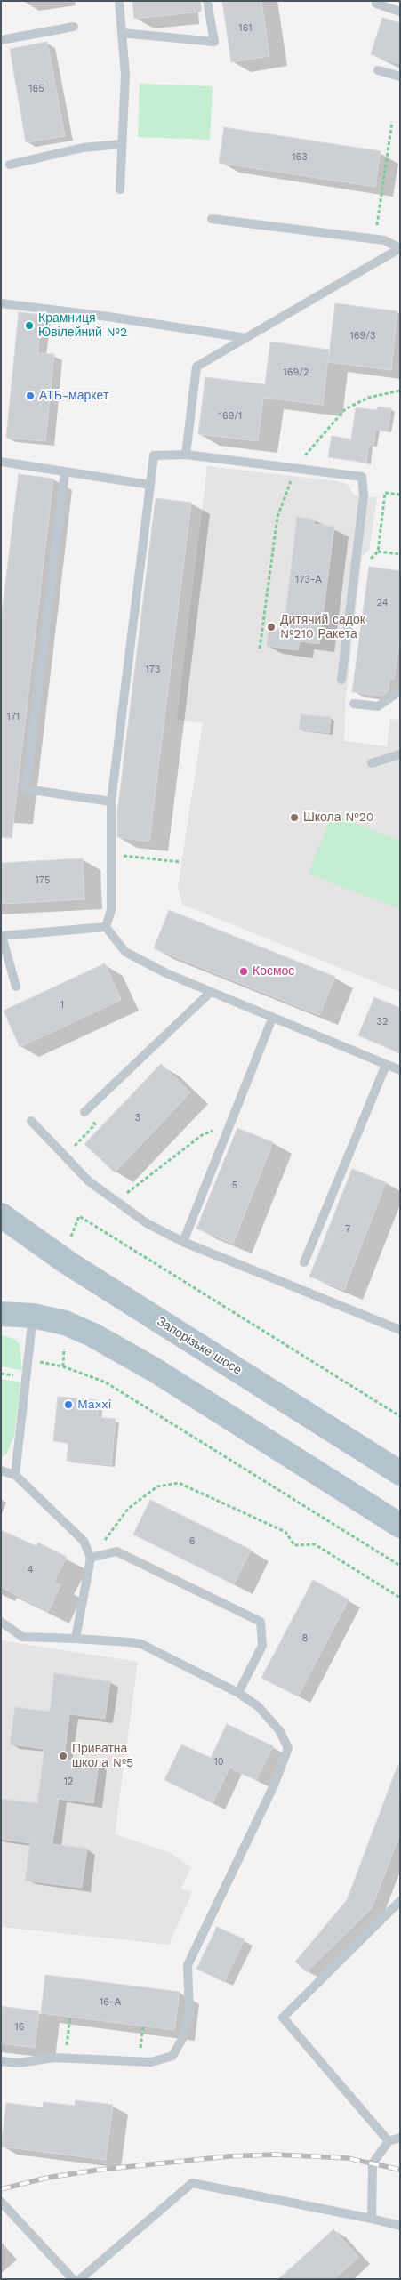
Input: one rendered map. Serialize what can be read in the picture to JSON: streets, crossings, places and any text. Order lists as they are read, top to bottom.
{
  "streets": {
    "main road": ["Запорізьке шосе"]
  },
  "places": [
    "Крамниця Ювілейний №2",
    "АТБ-маркет",
    "Дитячий садок №210 Ракета",
    "Школа №20",
    "Космос",
    "Maxxi",
    "Приватна школа №5"
  ],
  "house_numbers": [
    "161",
    "165",
    "163",
    "169/3",
    "169/2",
    "169/1",
    "173-А",
    "24",
    "173",
    "171",
    "175",
    "1",
    "32",
    "3",
    "5",
    "7",
    "6",
    "4",
    "8",
    "10",
    "12",
    "16-А",
    "16"
  ]
}
